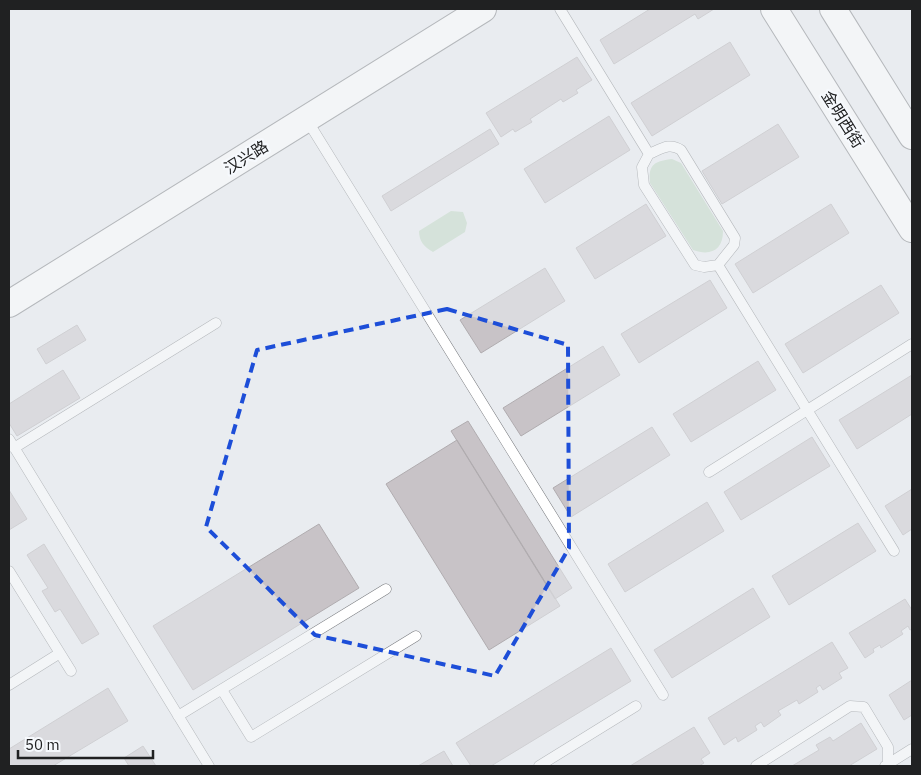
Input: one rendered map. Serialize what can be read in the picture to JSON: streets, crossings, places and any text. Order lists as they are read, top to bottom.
{
  "streets": {
    "street": ["金明西街", "汉兴路"]
  },
  "scale_bar": "50 m"
}
